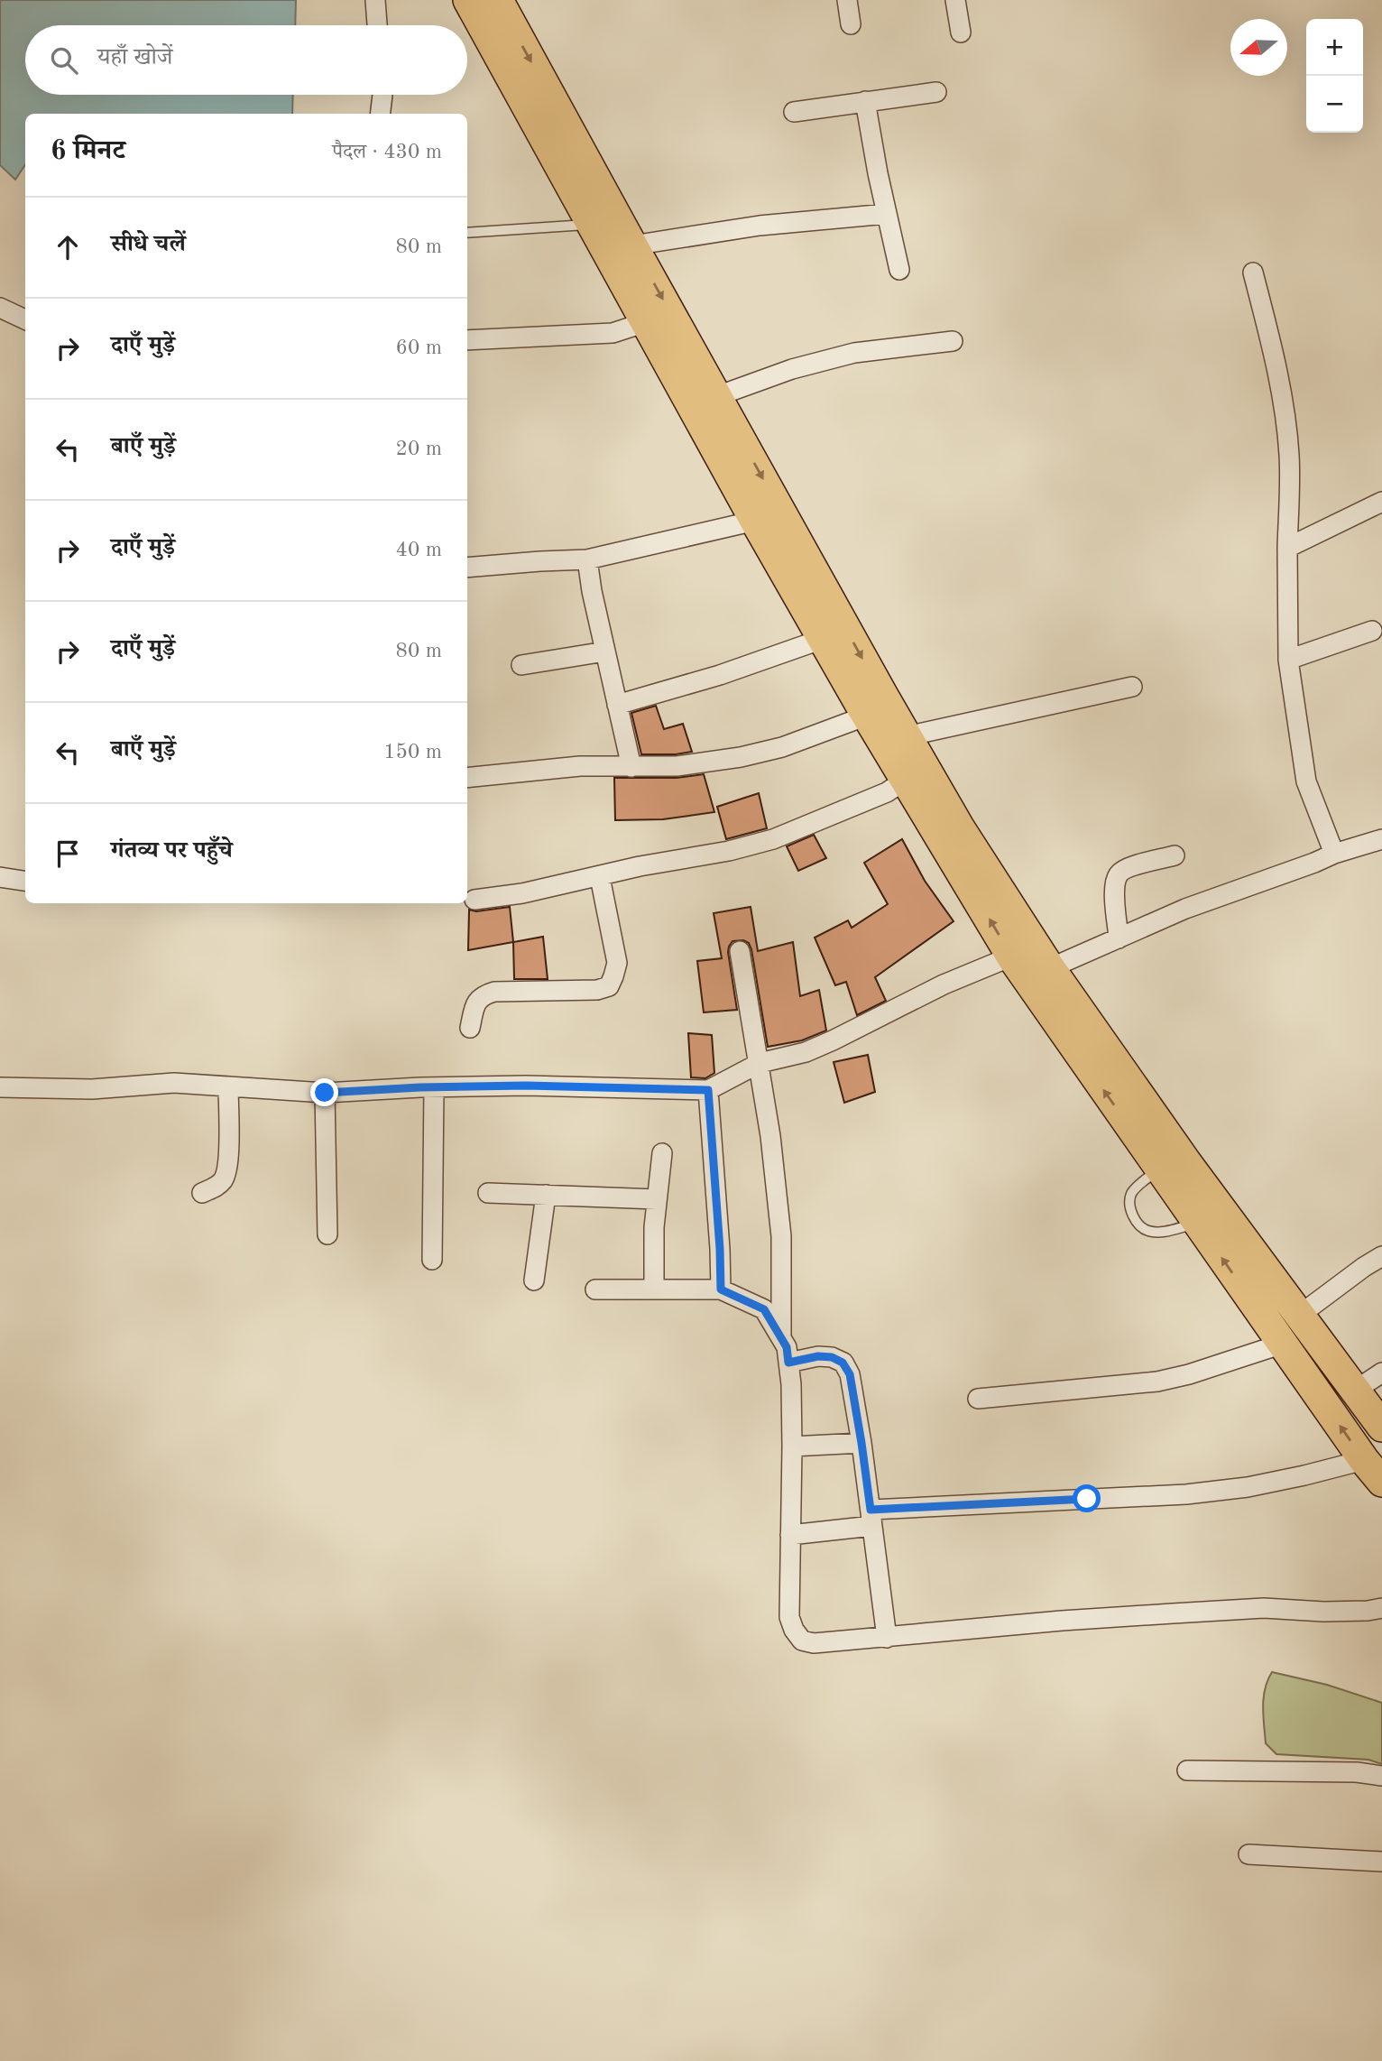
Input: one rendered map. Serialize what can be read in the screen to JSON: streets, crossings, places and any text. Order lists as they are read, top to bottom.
{
  "north": "left",
  "page": {
    "map_buttons": ["+", "−"],
    "search": "यहाँ खोजें",
    "heading": ["6 मिनट", "पैदल · 430 m"],
    "list": [
      ["सीधे चलें", "80 m"],
      ["दाएँ मुड़ें", "60 m"],
      ["बाएँ मुड़ें", "20 m"],
      ["दाएँ मुड़ें", "40 m"],
      ["दाएँ मुड़ें", "80 m"],
      ["बाएँ मुड़ें", "150 m"],
      "गंतव्य पर पहुँचे"
    ]
  }
}
